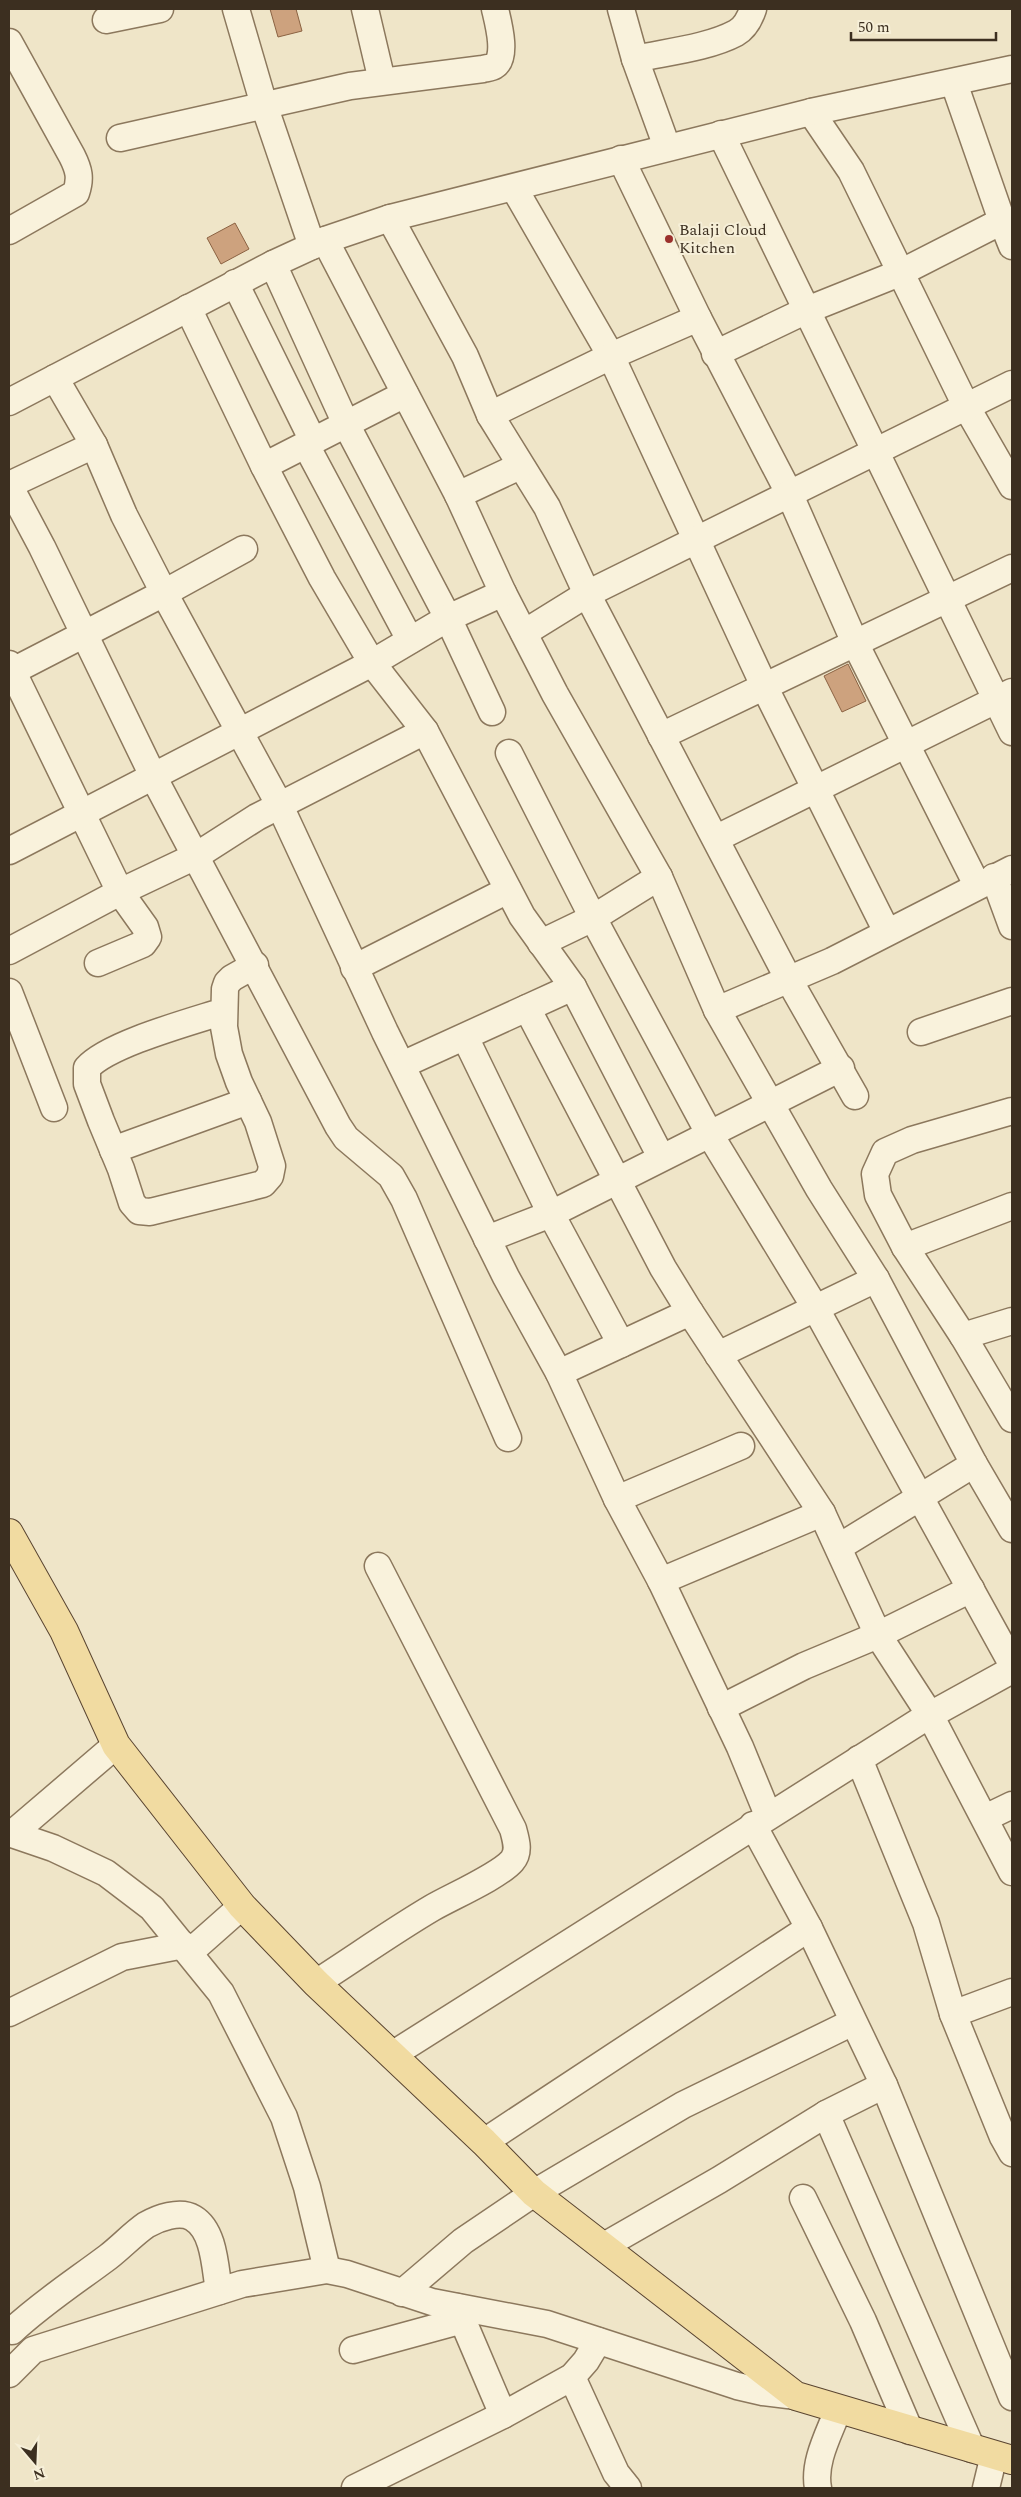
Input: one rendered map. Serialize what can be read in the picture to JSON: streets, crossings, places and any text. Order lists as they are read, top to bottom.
{
  "places": ["Balaji Cloud Kitchen"],
  "scale_bar": "50 m",
  "north": "bottom"
}
